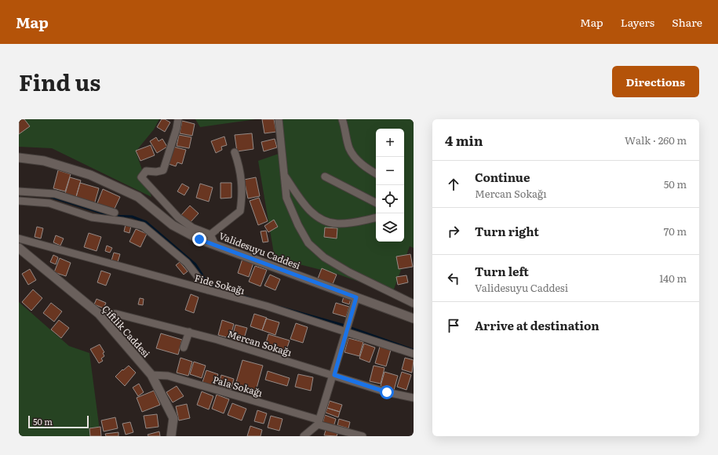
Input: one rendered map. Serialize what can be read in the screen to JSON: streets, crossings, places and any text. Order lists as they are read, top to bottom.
{
  "streets": {
    "street": [
      "Validesuyu Caddesi",
      "Fide Sokağı",
      "Çiftlik Caddesi",
      "Mercan Sokağı",
      "Pala Sokağı"
    ]
  },
  "crossings": [
    ["Çiftlik Caddesi", "Mercan Sokağı"],
    ["Çiftlik Caddesi", "Pala Sokağı"]
  ],
  "scale_bar": "50 m",
  "page": {
    "header": "Map",
    "nav": ["Map", "Layers", "Share"],
    "title": "Find us",
    "buttons": "Directions",
    "heading": ["4 min", "Walk · 260 m"],
    "map_buttons": ["+", "−"],
    "list": [
      ["Continue", "Mercan Sokağı", "50 m"],
      ["Turn right", "70 m"],
      ["Turn left", "Validesuyu Caddesi", "140 m"],
      "Arrive at destination"
    ],
    "scale": "50 m"
  }
}
